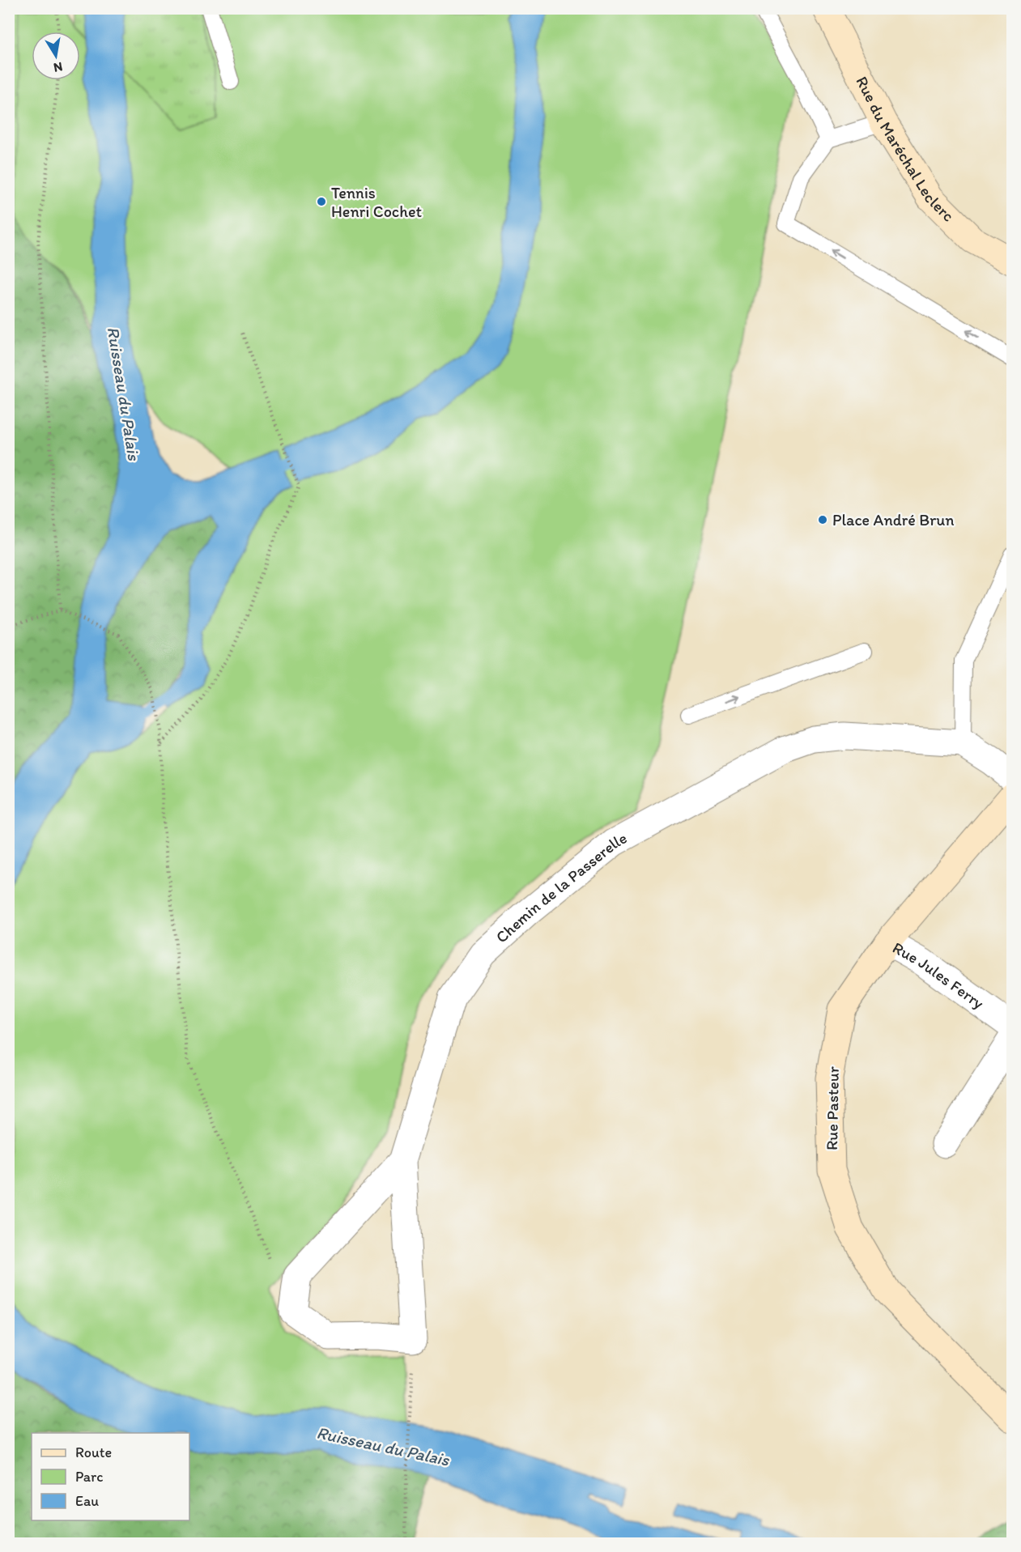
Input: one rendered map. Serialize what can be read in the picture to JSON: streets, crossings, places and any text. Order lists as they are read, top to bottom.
{
  "streets": {
    "main road": ["Rue du Maréchal Leclerc", "Rue Pasteur"],
    "street": ["Chemin de la Passerelle", "Rue Jules Ferry"]
  },
  "crossings": [
    ["Rue Jules Ferry", "Rue Pasteur"]
  ],
  "water": ["Ruisseau du Palais"],
  "places": ["Tennis Henri Cochet", "Place André Brun"],
  "legend": ["Route", "Parc", "Eau"],
  "north": "bottom"
}
